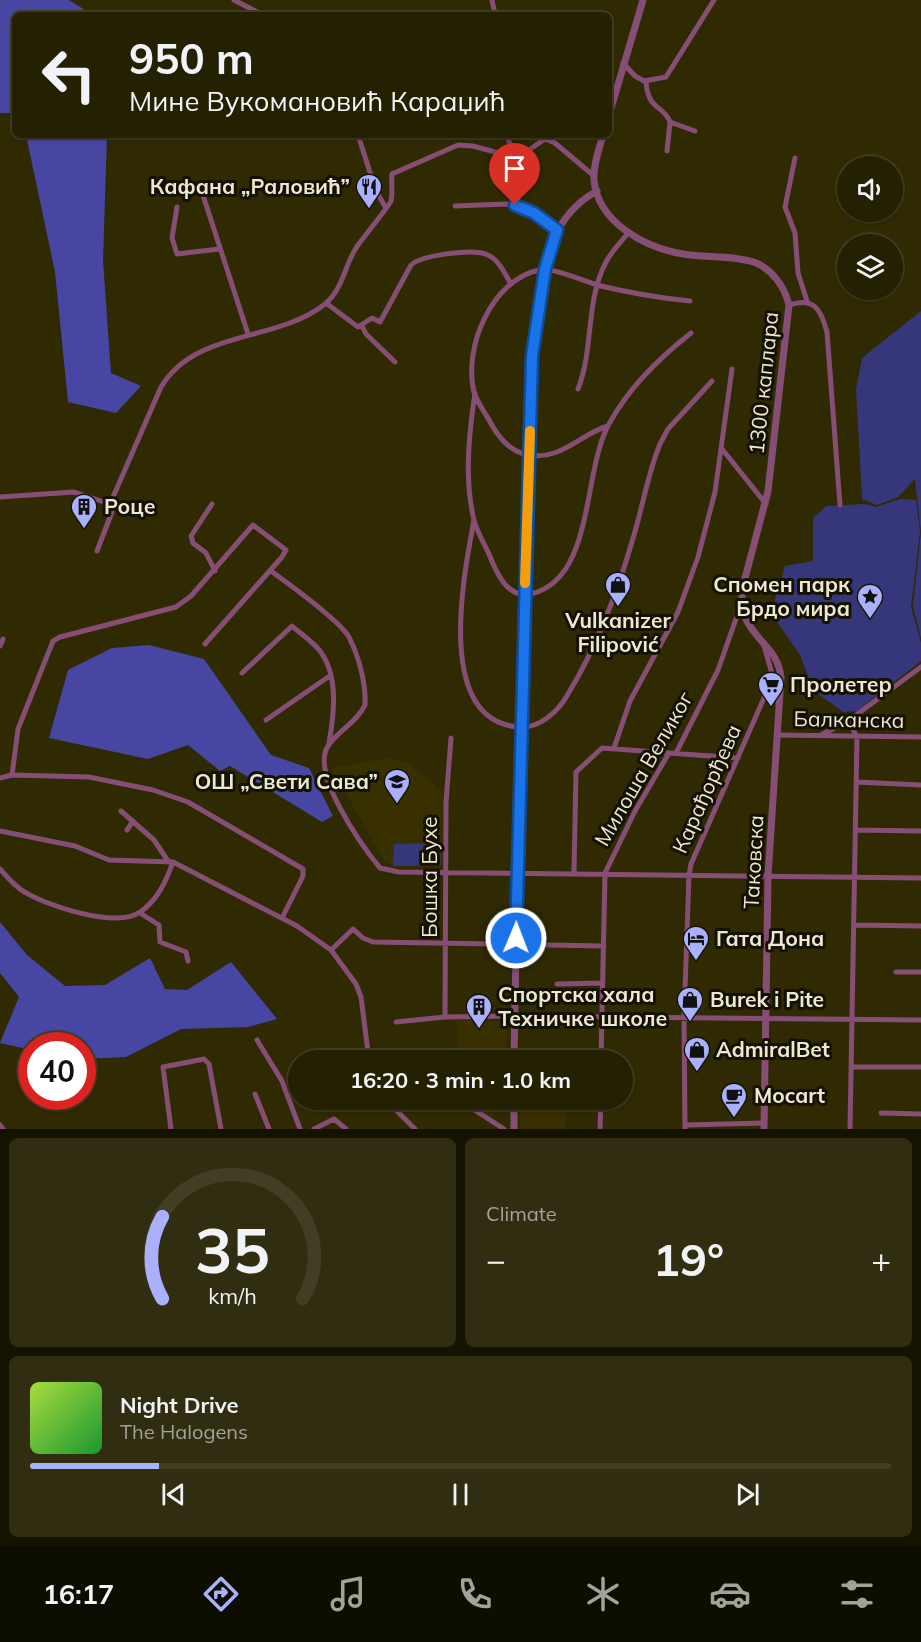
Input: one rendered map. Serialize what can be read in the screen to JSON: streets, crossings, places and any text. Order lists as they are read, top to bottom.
{
  "streets": {
    "street": [
      "1300 каплара",
      "Балканска",
      "Милоша Великог",
      "Карађорђева",
      "Таковска",
      "Бошка Бухе"
    ]
  },
  "crossings": [
    ["1300 каплара", "Милоша Великог"],
    ["1300 каплара", "Таковска"],
    ["Балканска", "Таковска"],
    ["Милоша Великог", "Таковска"],
    ["Карађорђева", "Таковска"]
  ],
  "places": {
    "restaurant": ["Кафана „Раловић”"],
    "building": ["Роце", "Спортска хала Техничке школе"],
    "shop": ["Vulkanizer Filipović", "Burek i Pite", "AdmiralBet"],
    "place": ["Спомен парк Брдо мира"],
    "supermarket": ["Пролетер"],
    "school or university": ["ОШ „Свети Сава”"],
    "hotel": ["Гата Дона"],
    "cafe": ["Mocart"]
  },
  "page": {
    "turn": ["950 m", "Мине Вукомановић Караџић"],
    "limit": "40",
    "trip": "16:20 · 3 min · 1.0 km",
    "tile": "Climate",
    "heat": ["−", "19°", "+"],
    "song": ["Night Drive", "The Halogens"],
    "tabs": "16:17",
    "gauge": ["35", "km/h"]
  }
}
